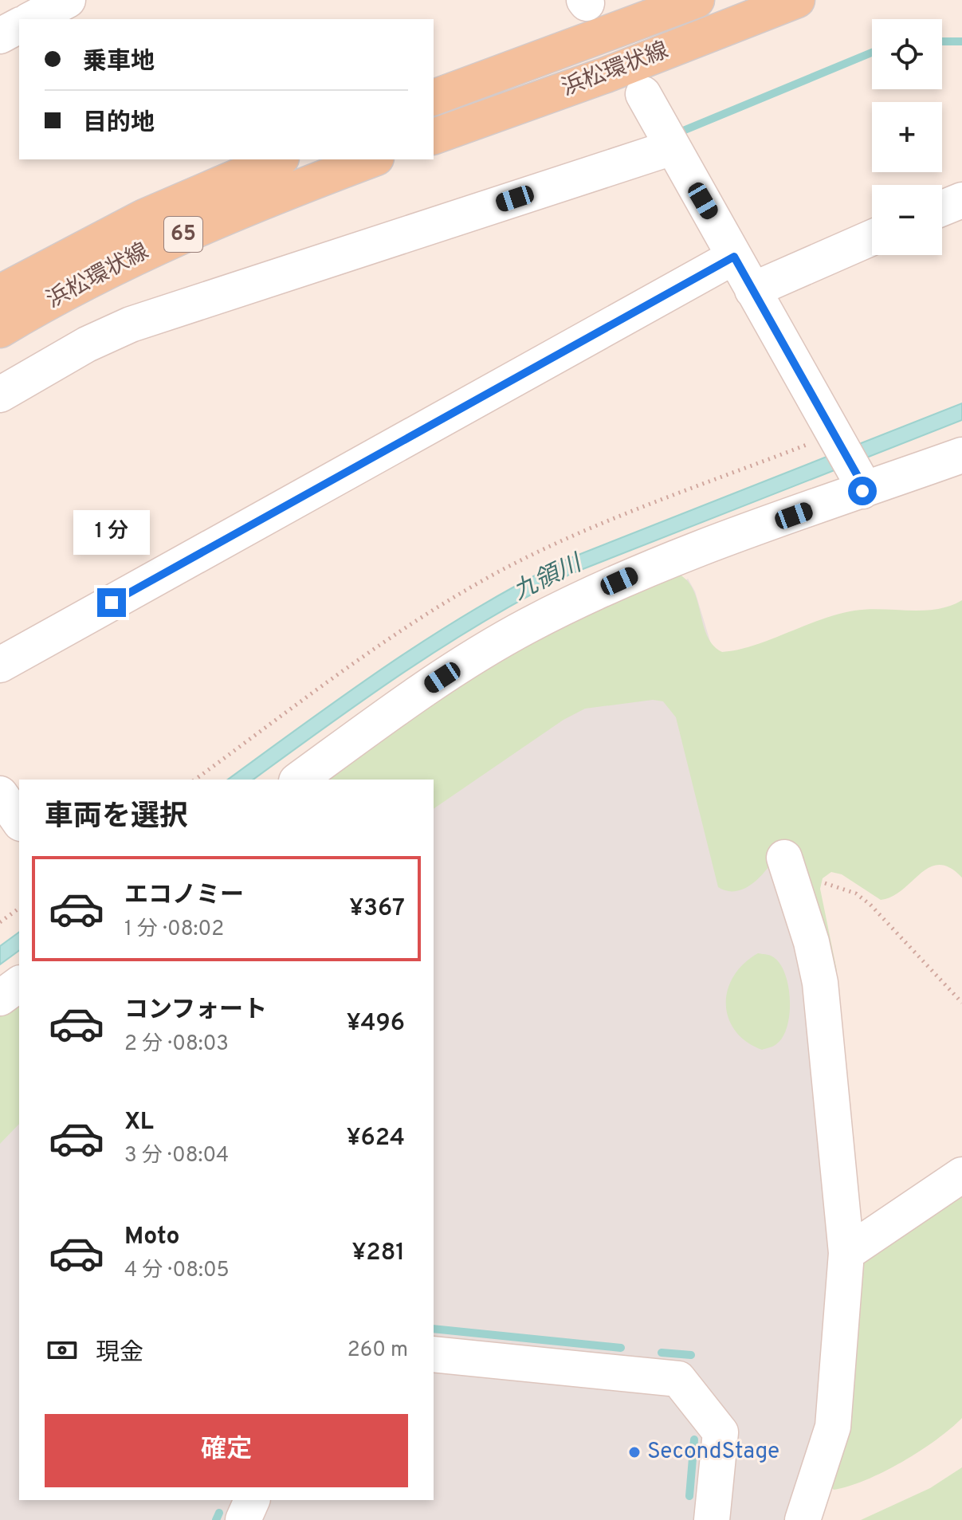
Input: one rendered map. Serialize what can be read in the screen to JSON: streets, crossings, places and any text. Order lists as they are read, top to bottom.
{
  "streets": {
    "main road": ["浜松環状線", "65"]
  },
  "water": ["九領川"],
  "places": ["SecondStage"],
  "page": {
    "map_buttons": ["+", "−"],
    "banner": ["乗車地", "目的地"],
    "bubble": "1 分",
    "heading": "車両を選択",
    "list": [
      {
        "name": "エコノミー",
        "note": "1 分 · 08:02",
        "value": "¥367"
      },
      {
        "name": "コンフォート",
        "note": "2 分 · 08:03",
        "value": "¥496"
      },
      {
        "name": "XL",
        "note": "3 分 · 08:04",
        "value": "¥624"
      },
      {
        "name": "Moto",
        "note": "4 分 · 08:05",
        "value": "¥281"
      }
    ],
    "pay": ["現金", "260 m"],
    "buttons": "確定"
  }
}
